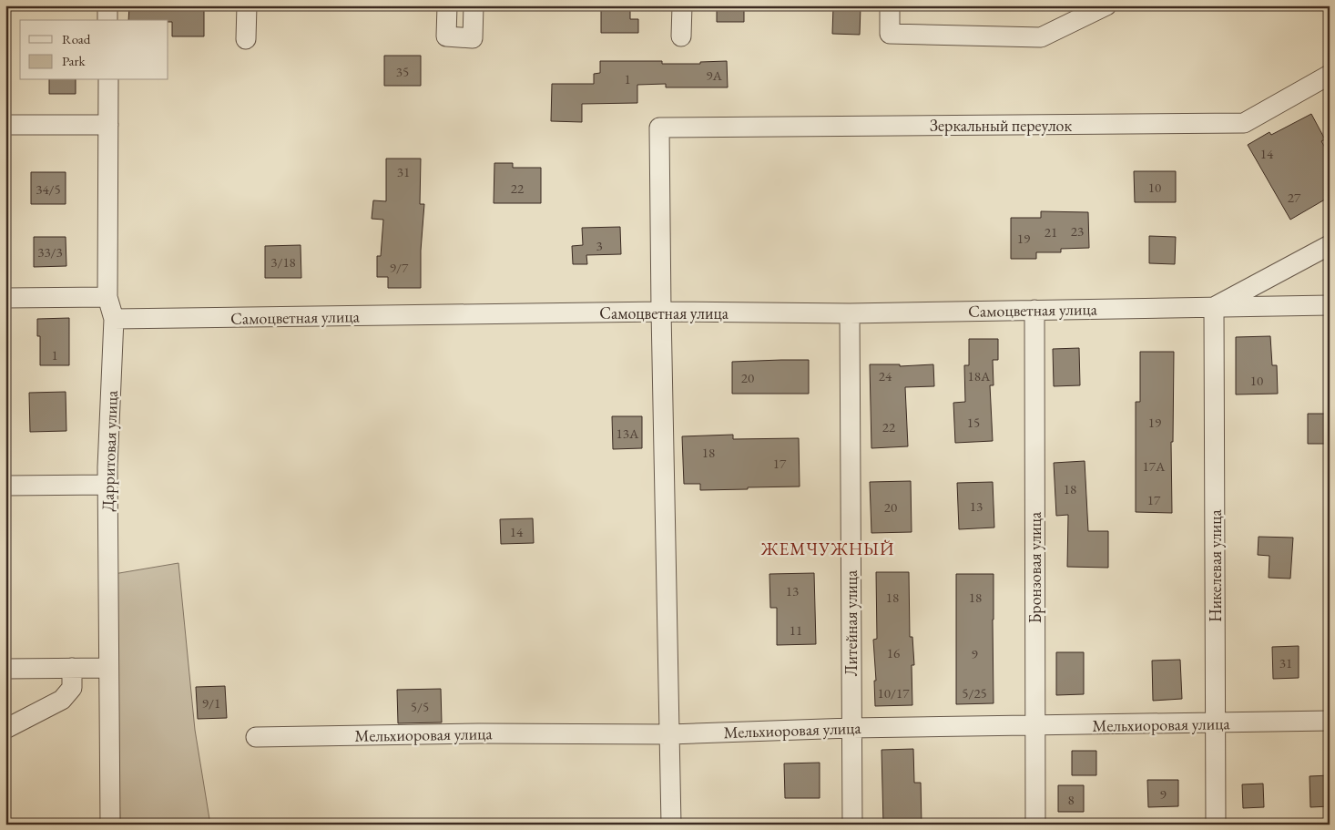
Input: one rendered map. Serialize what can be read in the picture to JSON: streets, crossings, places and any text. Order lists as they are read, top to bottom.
{
  "streets": {
    "street": [
      "Зеркальный переулок",
      "Самоцветная улица",
      "Дарритовая улица",
      "Никелевая улица",
      "Бронзовая улица",
      "Литейная улица",
      "Мельхиоровая улица"
    ]
  },
  "crossings": [
    ["Зеркальный переулок", "Самоцветная улица"],
    ["Самоцветная улица", "Дарритовая улица"],
    ["Самоцветная улица", "Никелевая улица"],
    ["Самоцветная улица", "Бронзовая улица"],
    ["Самоцветная улица", "Литейная улица"],
    ["Никелевая улица", "Мельхиоровая улица"],
    ["Бронзовая улица", "Мельхиоровая улица"],
    ["Литейная улица", "Мельхиоровая улица"]
  ],
  "districts": ["ЖЕМЧУЖНЫЙ"],
  "house_numbers": [
    "35",
    "9А",
    "1",
    "14",
    "31",
    "10",
    "22",
    "34/5",
    "27",
    "23",
    "21",
    "19",
    "3",
    "33/3",
    "3/18",
    "9/7",
    "1",
    "24",
    "18А",
    "20",
    "10",
    "15",
    "19",
    "22",
    "13А",
    "18",
    "17",
    "17А",
    "18",
    "17",
    "13",
    "20",
    "14",
    "13",
    "18",
    "18",
    "11",
    "16",
    "9",
    "31",
    "10/17",
    "5/25",
    "9/1",
    "5/5",
    "9",
    "8"
  ],
  "legend": ["Road", "Park"]
}
